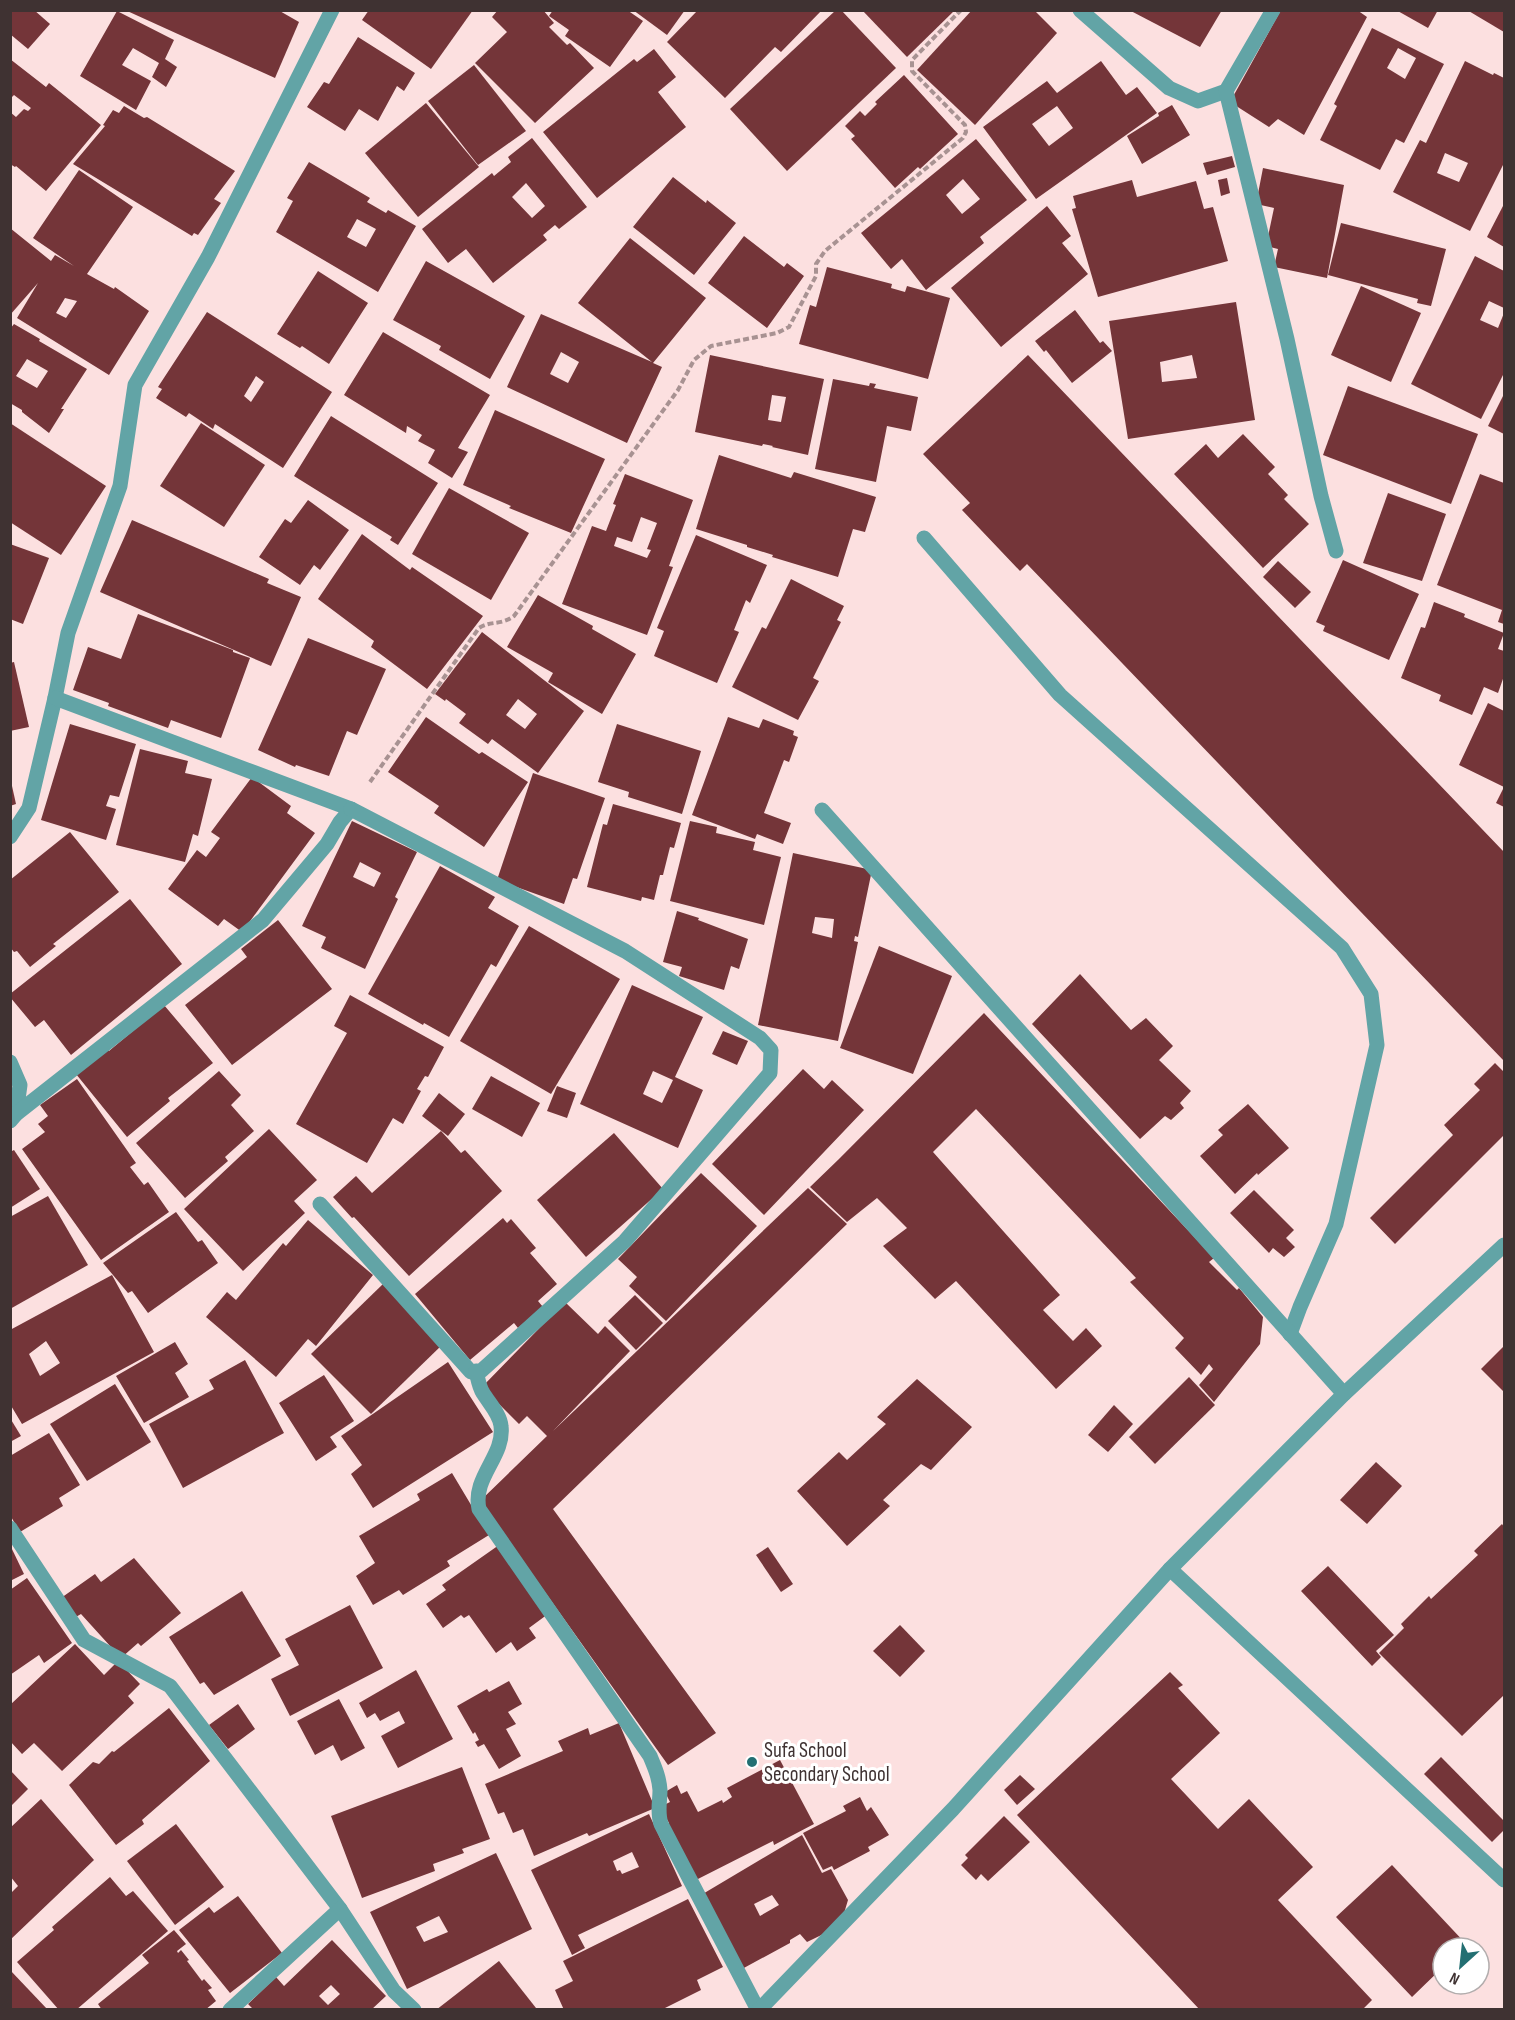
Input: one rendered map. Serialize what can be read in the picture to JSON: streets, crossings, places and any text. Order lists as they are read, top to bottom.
{
  "places": ["Sufa School Secondary School"],
  "north": "bottom left"
}
